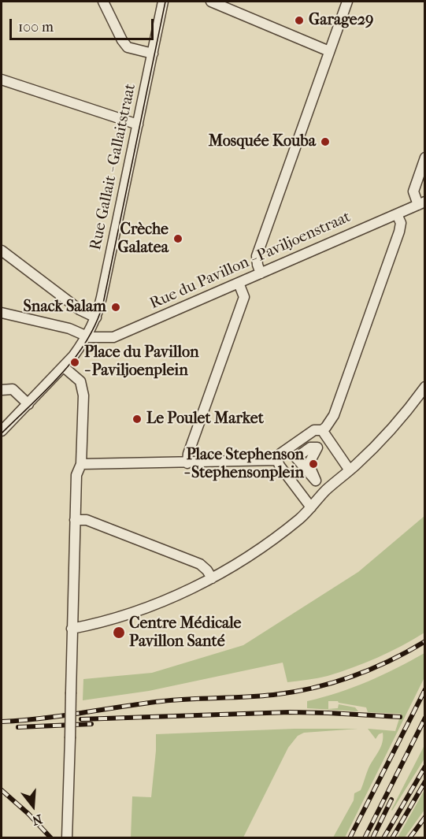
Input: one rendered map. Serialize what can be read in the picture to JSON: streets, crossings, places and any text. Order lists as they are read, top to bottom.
{
  "streets": {
    "street": ["Rue Gallait - Gallaitstraat", "Rue du Pavillon - Paviljoenstraat"]
  },
  "crossings": [
    ["Rue Gallait - Gallaitstraat", "Rue du Pavillon - Paviljoenstraat"]
  ],
  "places": [
    "Garage29",
    "Mosquée Kouba",
    "Crèche Galatea",
    "Snack Salam",
    "Place du Pavillon - Paviljoenplein",
    "Le Poulet Market",
    "Place Stephenson - Stephensonplein",
    "Centre Médicale Pavillon Santé"
  ],
  "scale_bar": "100 m",
  "north": "bottom"
}
